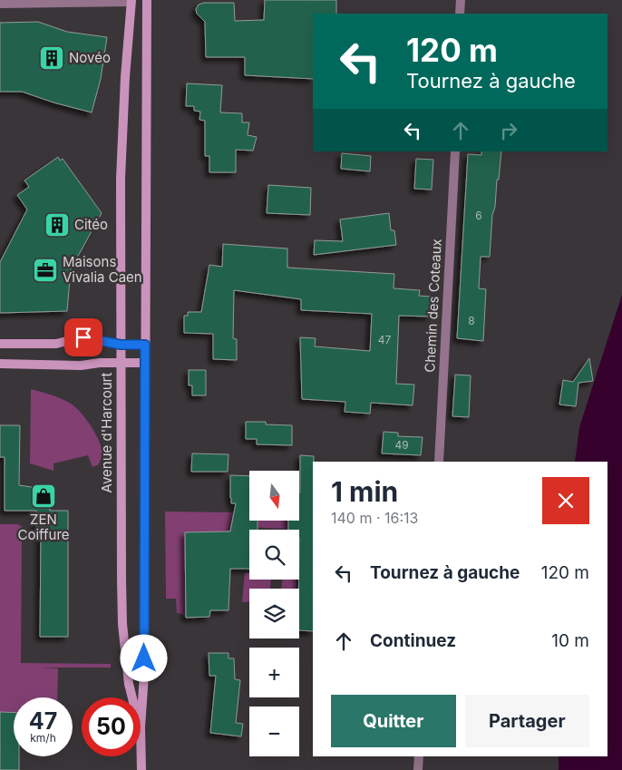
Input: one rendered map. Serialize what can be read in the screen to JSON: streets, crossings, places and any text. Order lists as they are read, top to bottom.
{
  "streets": {
    "main road": ["Avenue d'Harcourt"],
    "street": ["Chemin des Coteaux"]
  },
  "places": {
    "building": ["Novéo", "Citéo"],
    "office": ["Maisons Vivalia Caen"],
    "shop": ["ZEN Coiffure"]
  },
  "house_numbers": [
    "6",
    "8",
    "47",
    "49"
  ],
  "north": "bottom",
  "page": {
    "turn": ["120 m", "Tournez à gauche"],
    "heading": ["1 min", "140 m · 16:13"],
    "map_buttons": ["+", "−"],
    "list": [
      {
        "name": "Tournez à gauche",
        "value": "120 m"
      },
      {
        "name": "Continuez",
        "value": "10 m"
      }
    ],
    "buttons": ["Quitter", "Partager"],
    "speed": "47 km/h",
    "limit": "50"
  }
}
